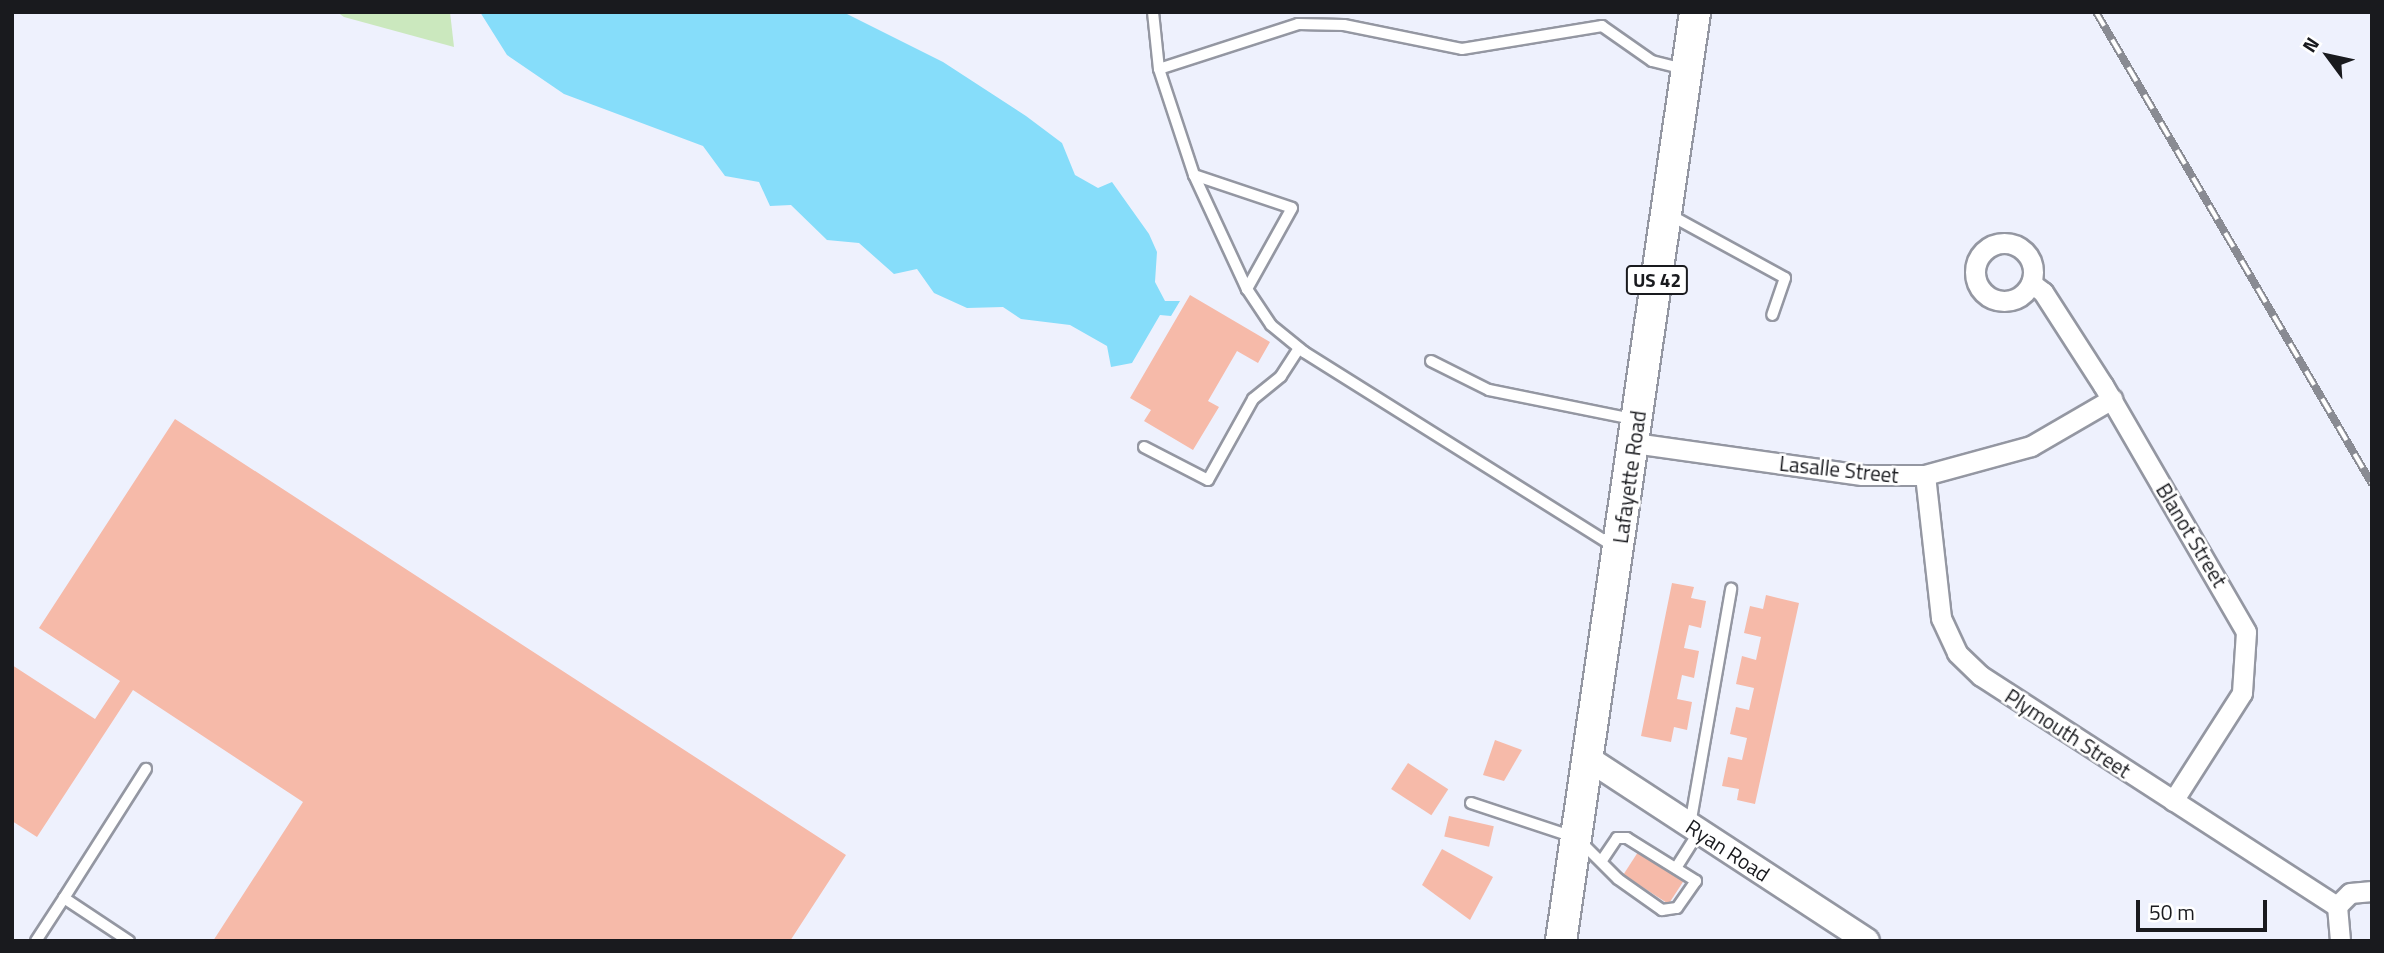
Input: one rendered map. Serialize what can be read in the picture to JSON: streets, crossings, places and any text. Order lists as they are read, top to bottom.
{
  "streets": {
    "main road": ["US 42", "Lafayette Road"],
    "street": [
      "Lasalle Street",
      "Blanot Street",
      "Plymouth Street",
      "Ryan Road"
    ]
  },
  "crossings": [
    ["Lasalle Street", "Lafayette Road"],
    ["Lasalle Street", "Blanot Street"],
    ["Lasalle Street", "Plymouth Street"],
    ["Lafayette Road", "Ryan Road"],
    ["Blanot Street", "Plymouth Street"]
  ],
  "scale_bar": "50 m",
  "north": "top left"
}
